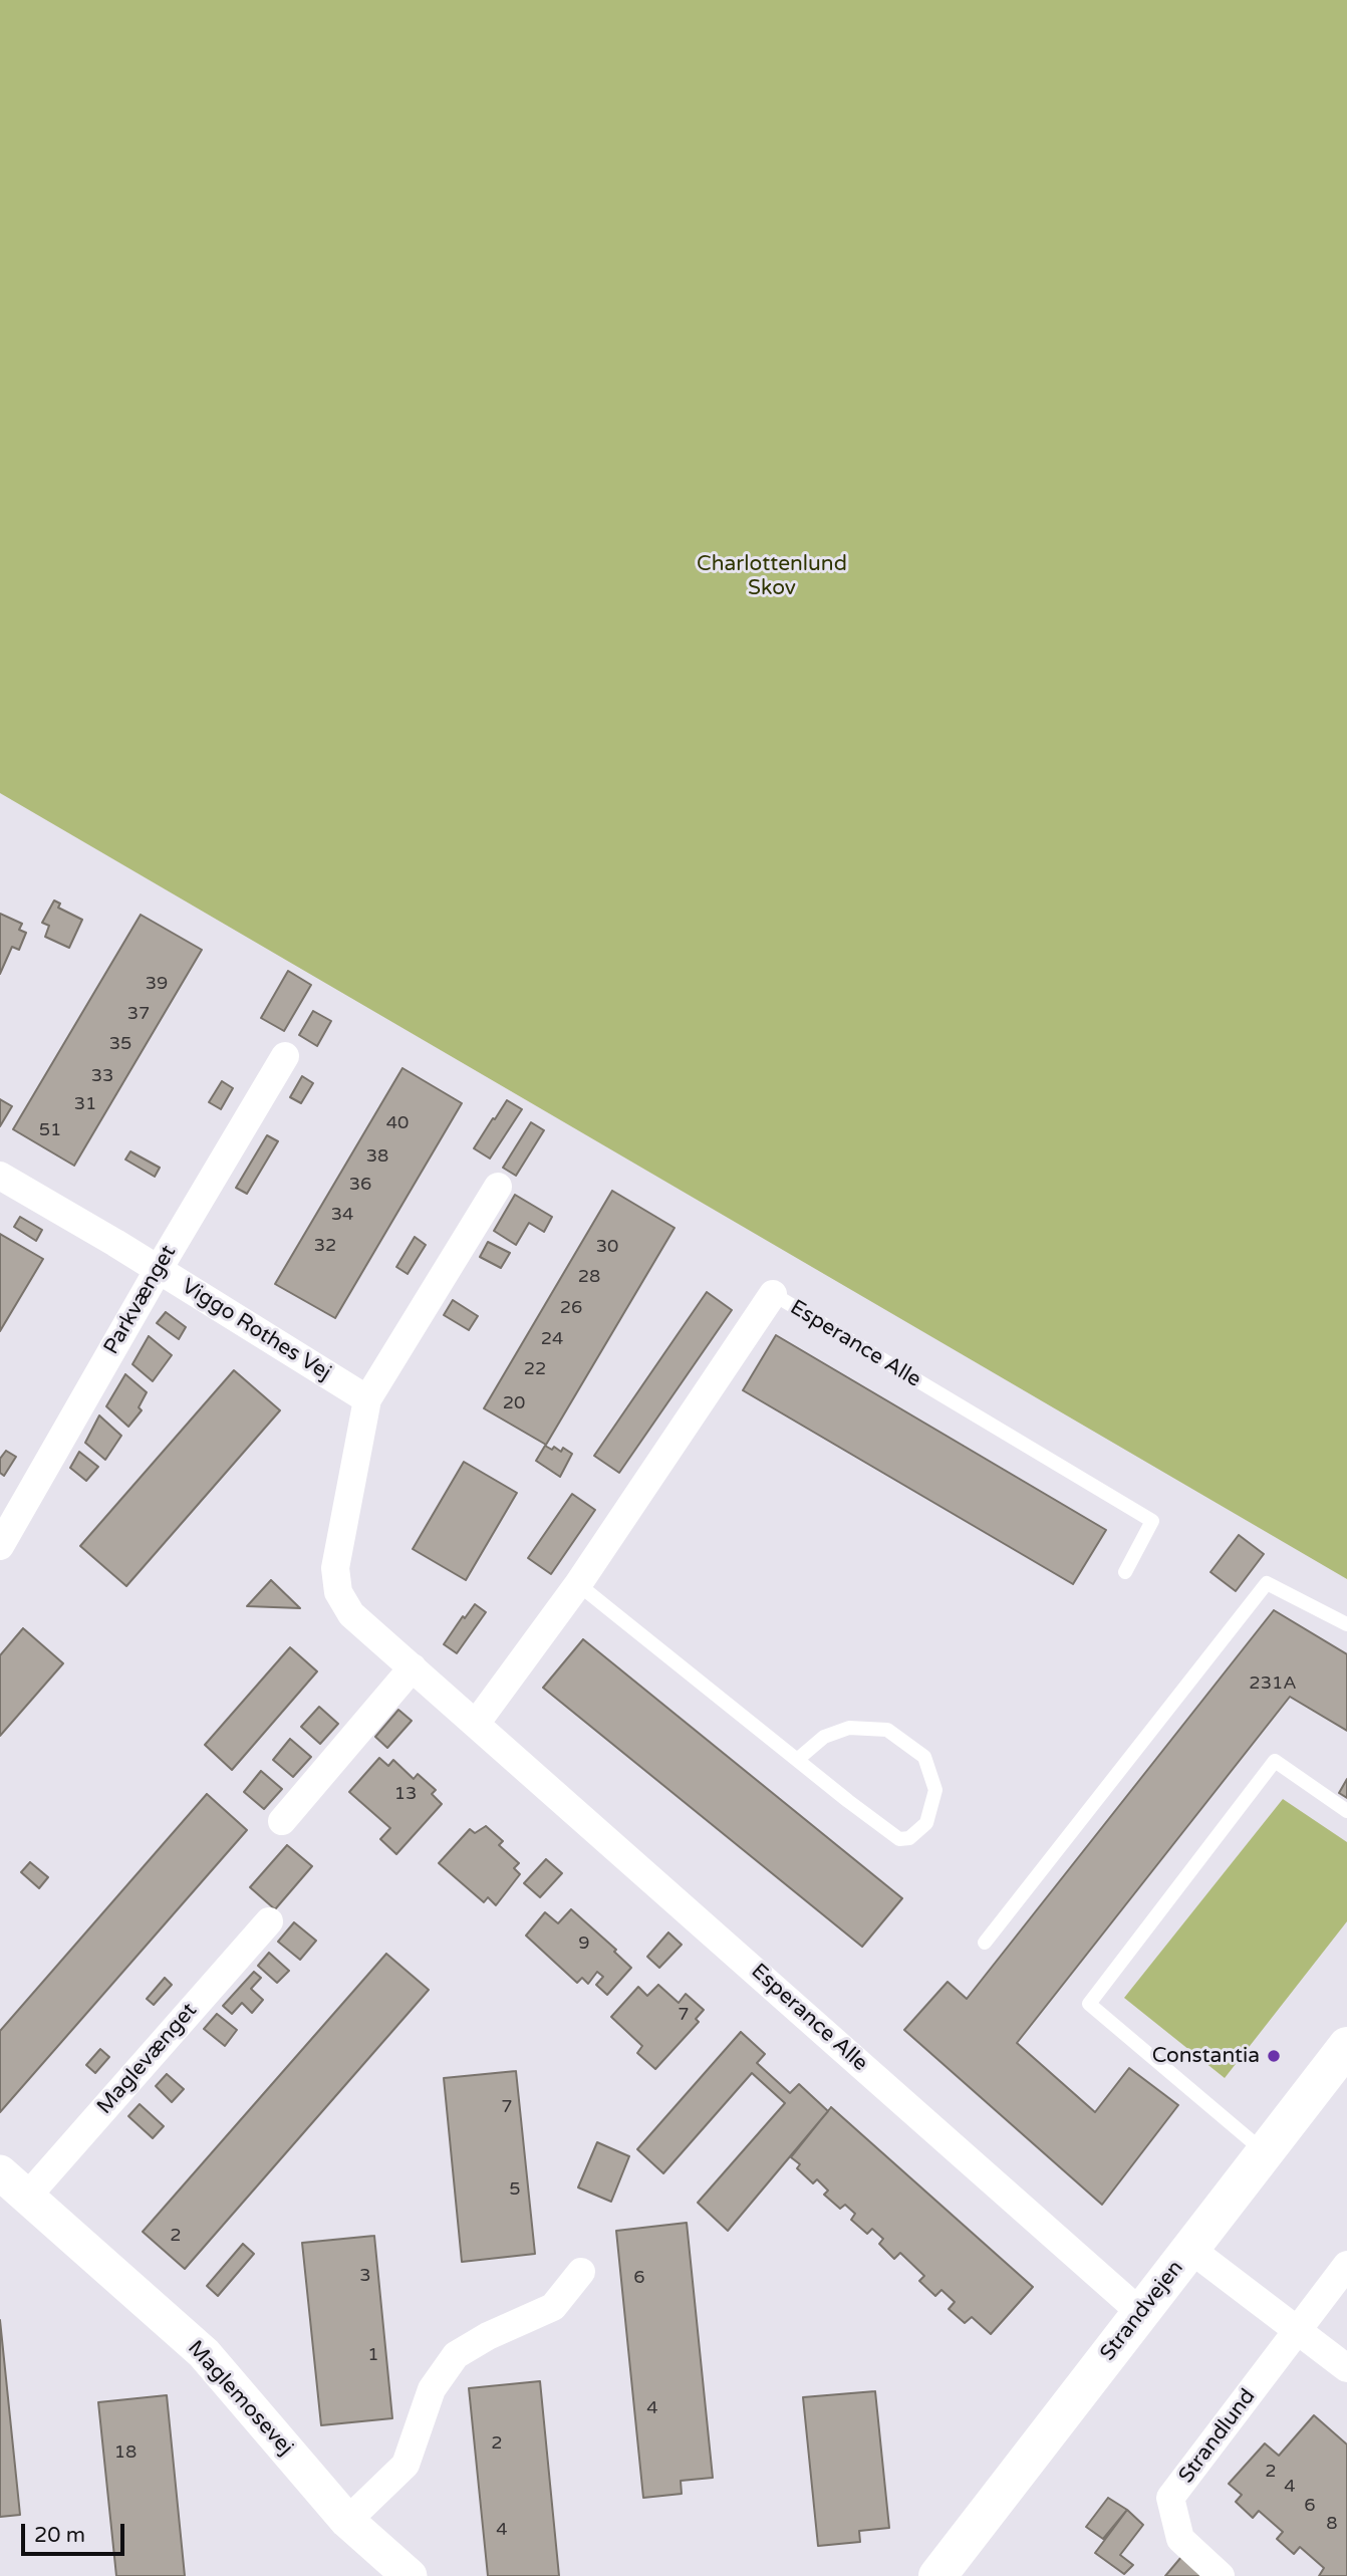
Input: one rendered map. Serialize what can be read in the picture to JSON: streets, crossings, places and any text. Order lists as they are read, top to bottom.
{
  "streets": {
    "main road": ["Strandvejen"],
    "street": [
      "Parkvænget",
      "Viggo Rothes Vej",
      "Esperance Alle",
      "Maglevænget",
      "Maglemosevej",
      "Strandlund"
    ]
  },
  "crossings": [
    ["Parkvænget", "Viggo Rothes Vej"],
    ["Viggo Rothes Vej", "Esperance Alle"],
    ["Esperance Alle", "Strandvejen"],
    ["Maglevænget", "Maglemosevej"]
  ],
  "parks": ["Charlottenlund Skov"],
  "places": ["Constantia"],
  "house_numbers": [
    "39",
    "37",
    "35",
    "33",
    "31",
    "40",
    "51",
    "38",
    "36",
    "34",
    "32",
    "30",
    "28",
    "26",
    "24",
    "22",
    "20",
    "231A",
    "13",
    "9",
    "7",
    "7",
    "5",
    "2",
    "3",
    "6",
    "1",
    "4",
    "2",
    "18",
    "2",
    "4",
    "6",
    "8",
    "4"
  ],
  "scale_bar": "20 m"
}
